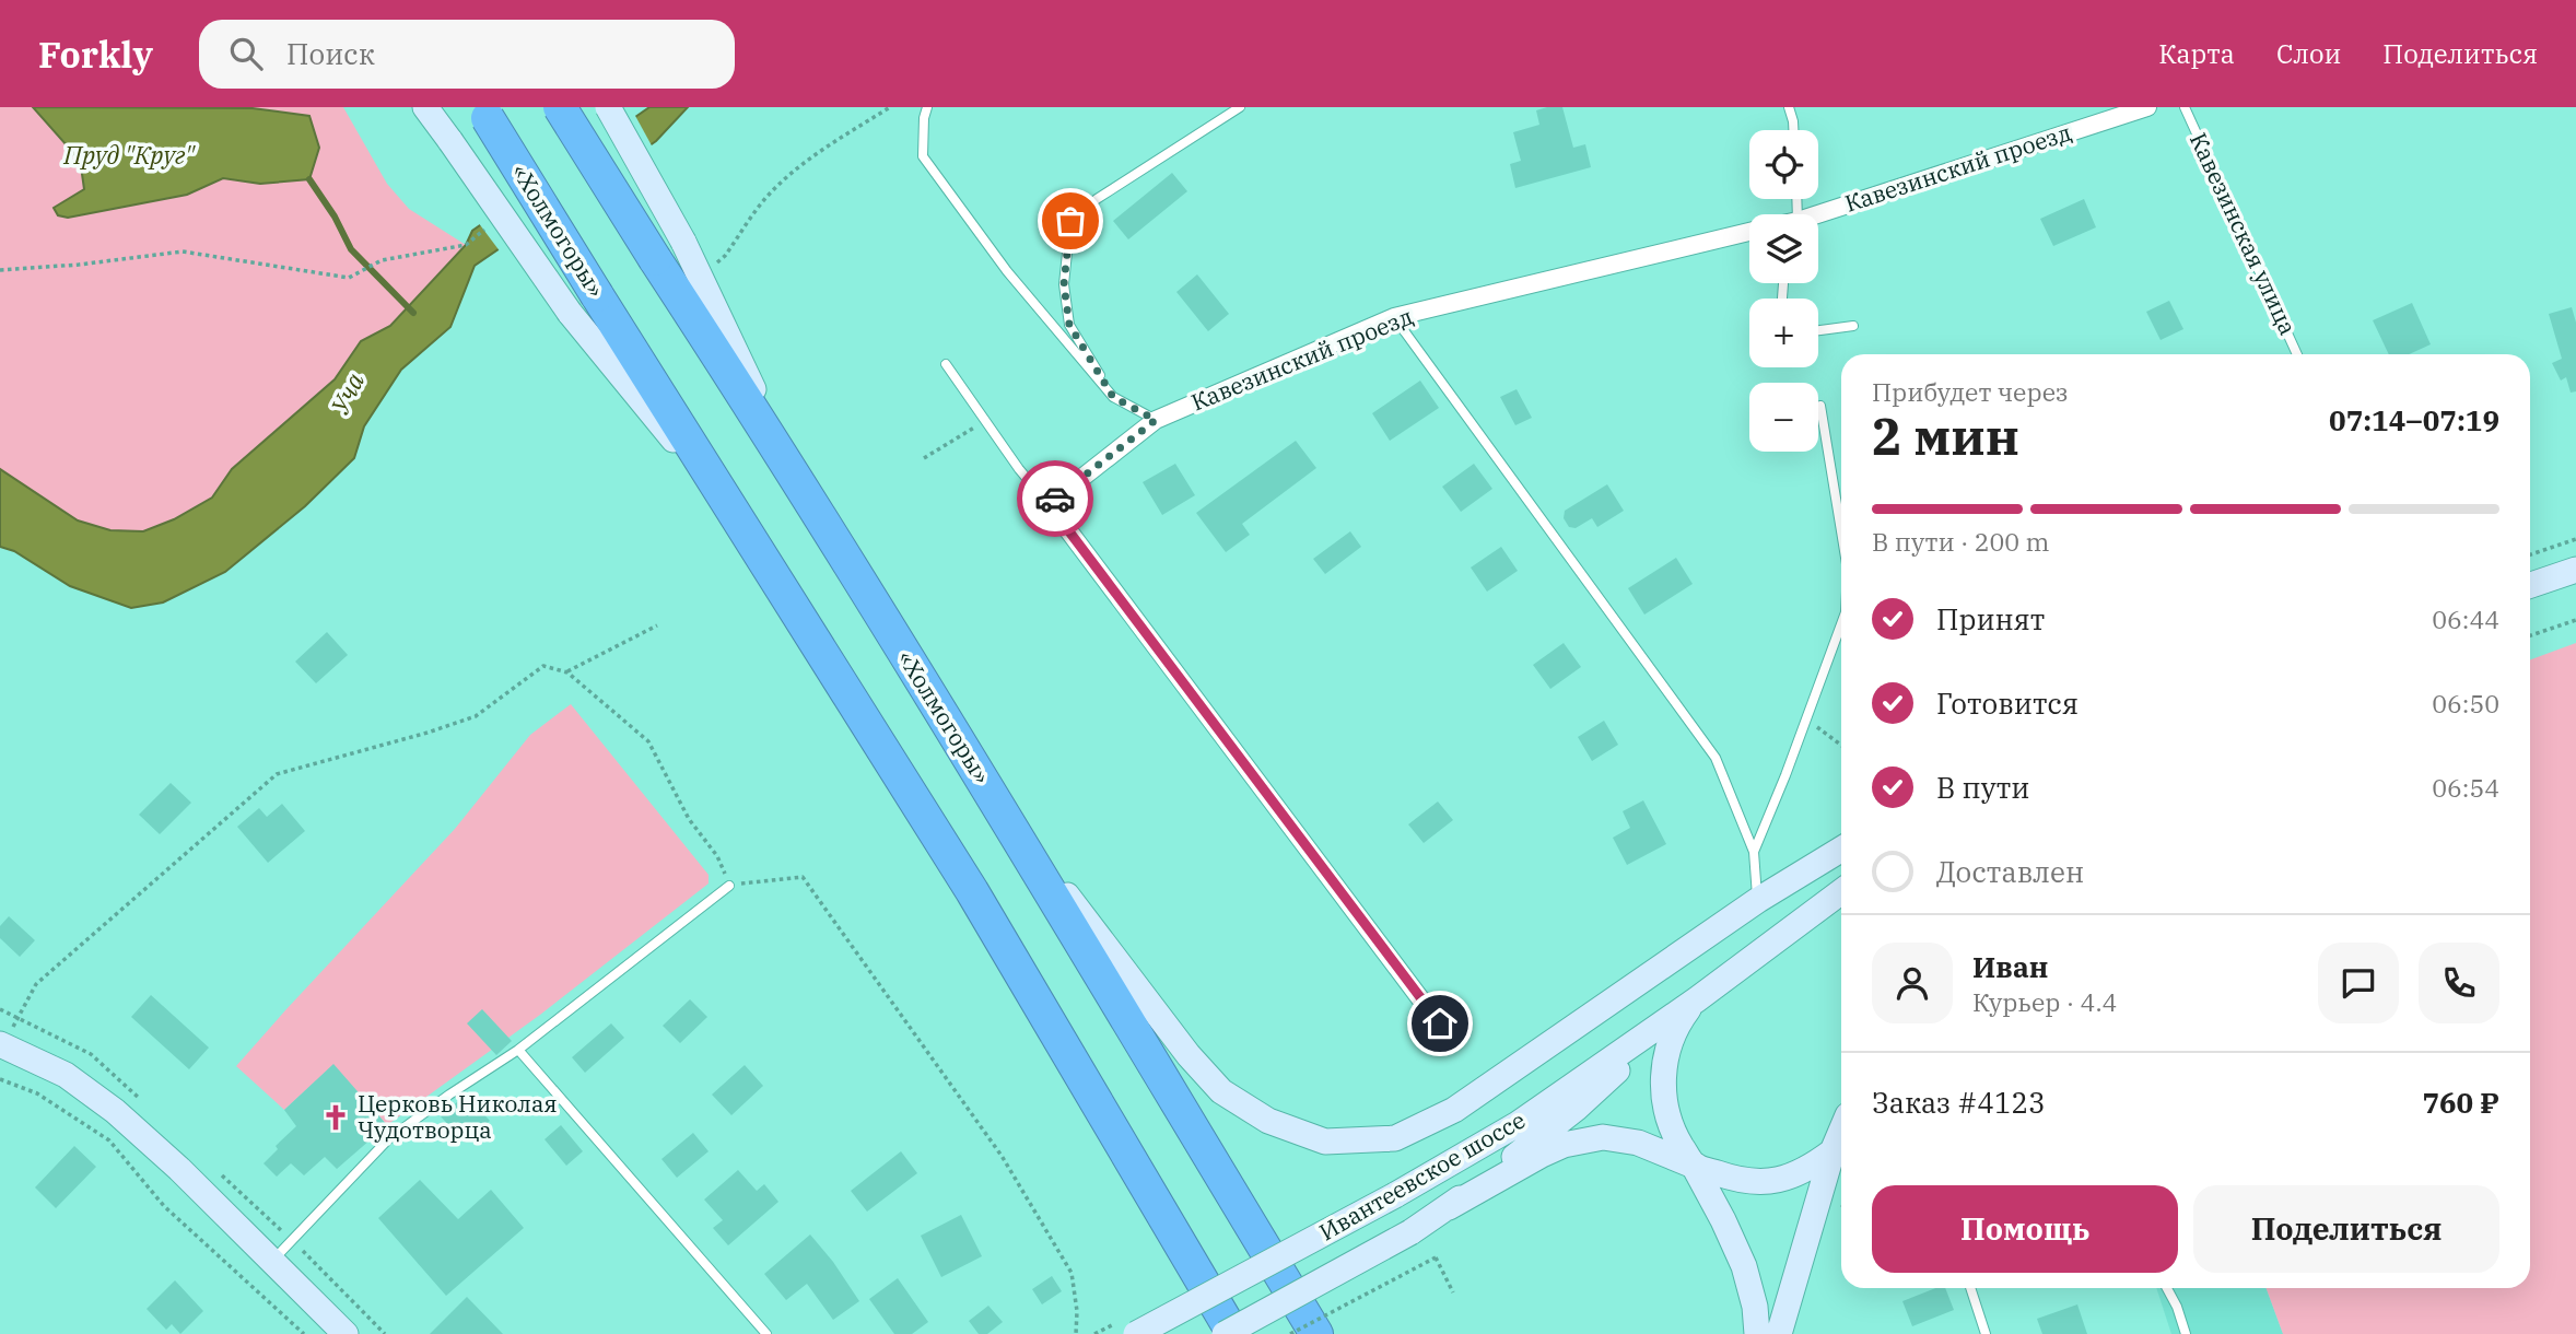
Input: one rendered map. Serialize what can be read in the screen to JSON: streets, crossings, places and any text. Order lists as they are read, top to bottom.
{
  "streets": {
    "highway": ["«Холмогоры»"],
    "main road": ["Ивантеевское шоссе"],
    "street": ["Кавезинский проезд"],
    "lane": ["Кавезинская улица"]
  },
  "water": ["Пруд \"Круг\"", "Уча"],
  "places": {
    "church": ["Церковь Николая Чудотворца"]
  },
  "page": {
    "header": "Forkly",
    "search": "Поиск",
    "nav": ["Карта", "Слои", "Поделиться"],
    "map_buttons": ["+", "−"],
    "heading": ["2 мин", "Прибудет через", "07:14–07:19"],
    "panel": [
      "Иван",
      "Курьер · 4.4",
      "Заказ #4123",
      "760 ₽"
    ],
    "bar": "В пути · 200 m",
    "list": [
      ["Принят", "06:44"],
      ["Готовится", "06:50"],
      ["В пути", "06:54"],
      "Доставлен"
    ],
    "buttons": ["Помощь", "Поделиться"]
  }
}
